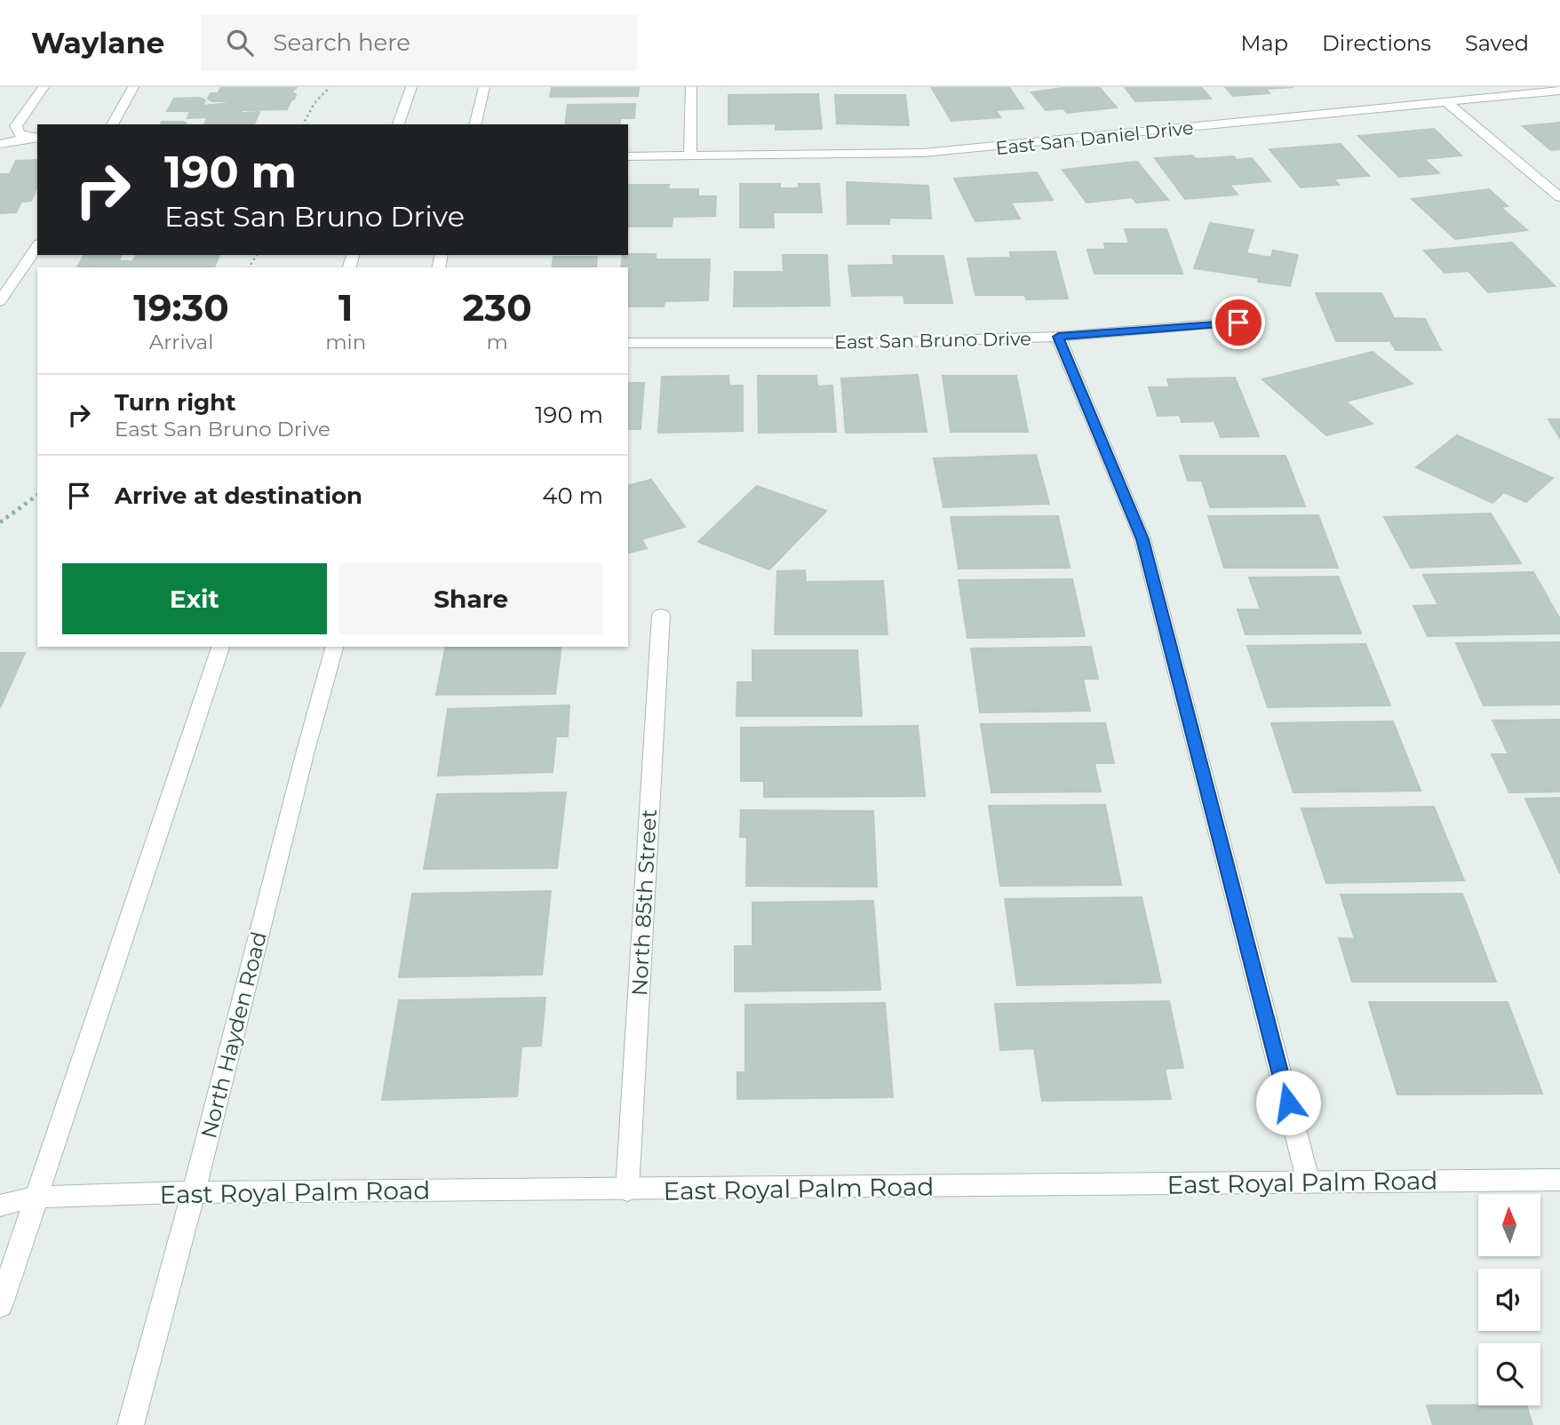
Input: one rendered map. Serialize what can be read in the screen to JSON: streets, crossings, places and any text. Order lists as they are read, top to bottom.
{
  "streets": {
    "street": [
      "East San Daniel Drive",
      "East San Bruno Drive",
      "North 85th Street",
      "North Hayden Road",
      "East Royal Palm Road"
    ]
  },
  "crossings": [
    ["North 85th Street", "East Royal Palm Road"],
    ["North Hayden Road", "East Royal Palm Road"]
  ],
  "north": "top",
  "page": {
    "header": "Waylane",
    "search": "Search here",
    "nav": ["Map", "Directions", "Saved"],
    "turn": ["190 m", "East San Bruno Drive"],
    "eta": [
      "19:30",
      "Arrival",
      "1",
      "min",
      "230",
      "m"
    ],
    "list": [
      {
        "name": "Turn right",
        "note": "East San Bruno Drive",
        "value": "190 m"
      },
      {
        "name": "Arrive at destination",
        "value": "40 m"
      }
    ],
    "buttons": ["Exit", "Share"]
  }
}
